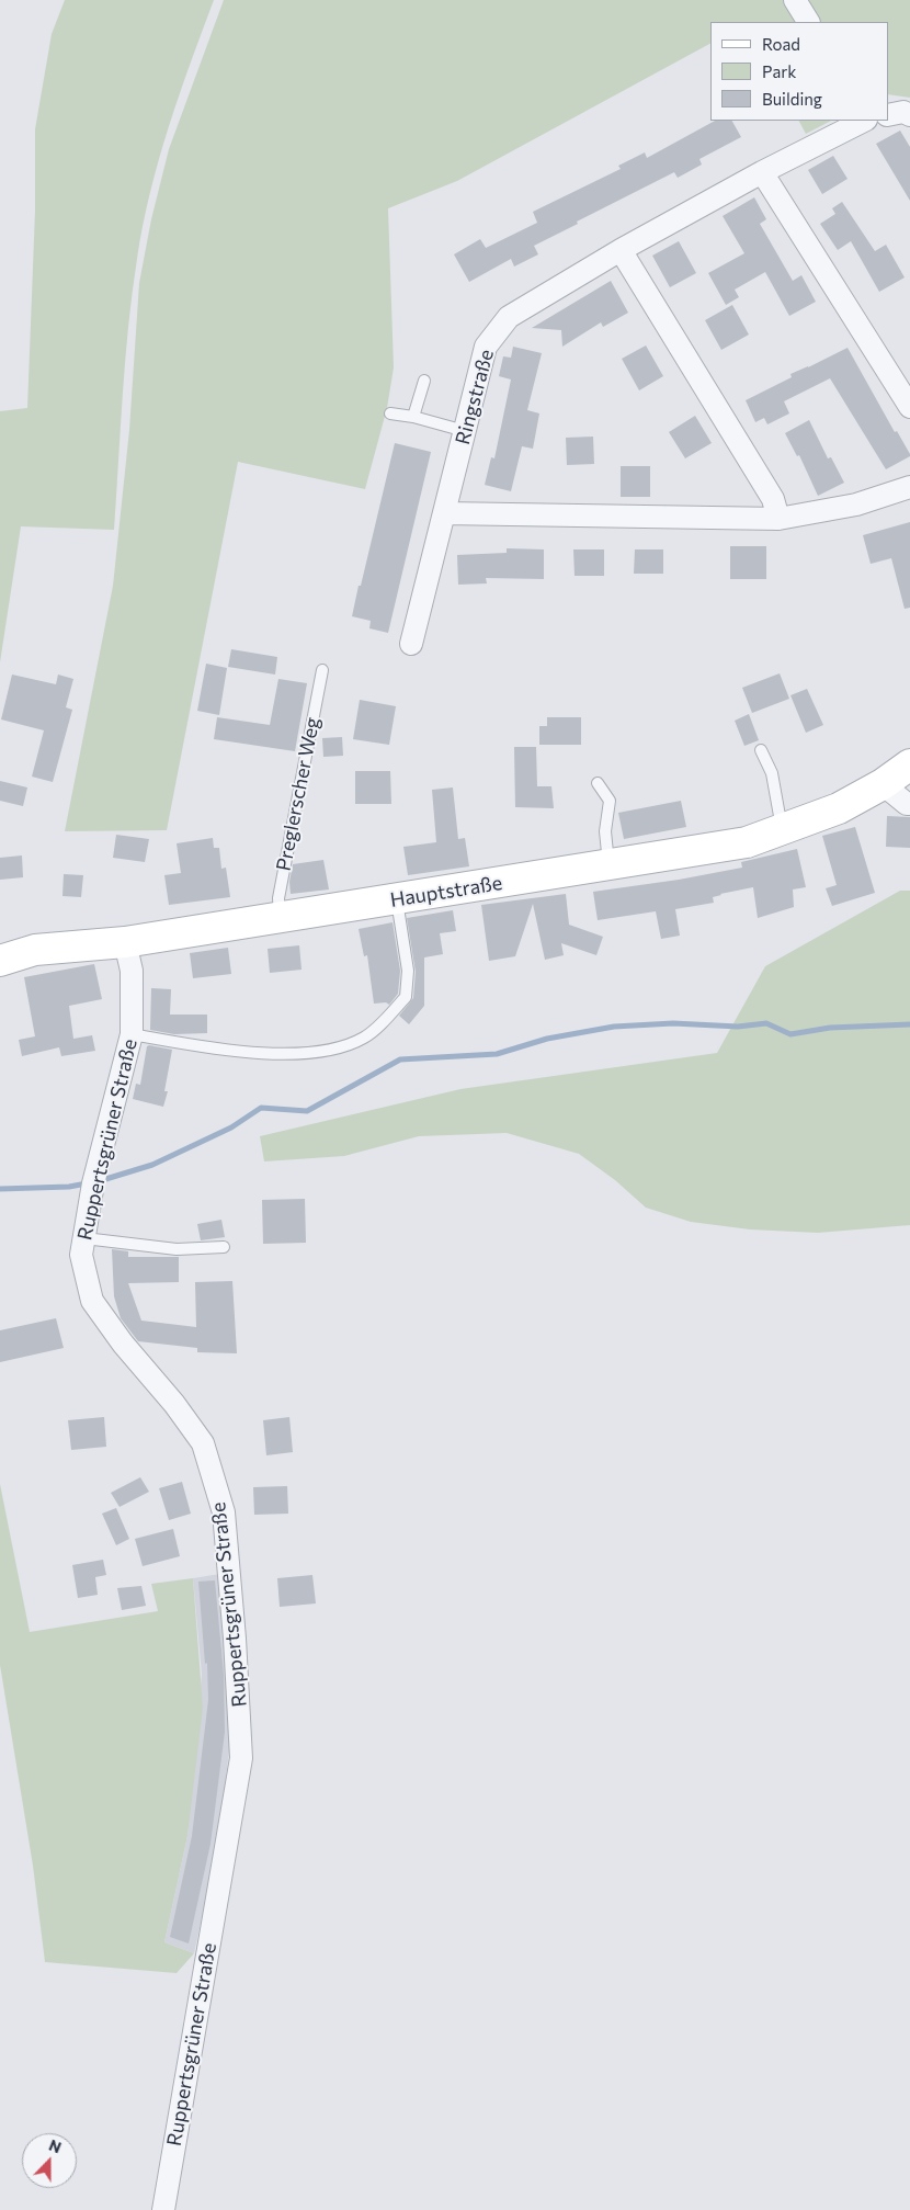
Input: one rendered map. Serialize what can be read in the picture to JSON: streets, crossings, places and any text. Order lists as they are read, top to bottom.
{
  "streets": {
    "main road": ["Hauptstraße"],
    "street": ["Ringstraße", "Ruppertsgrüner Straße"],
    "lane": ["Preglerscher Weg"]
  },
  "crossings": [
    ["Preglerscher Weg", "Hauptstraße"],
    ["Hauptstraße", "Ruppertsgrüner Straße"]
  ],
  "legend": ["Road", "Park", "Building"],
  "north": "top"
}
